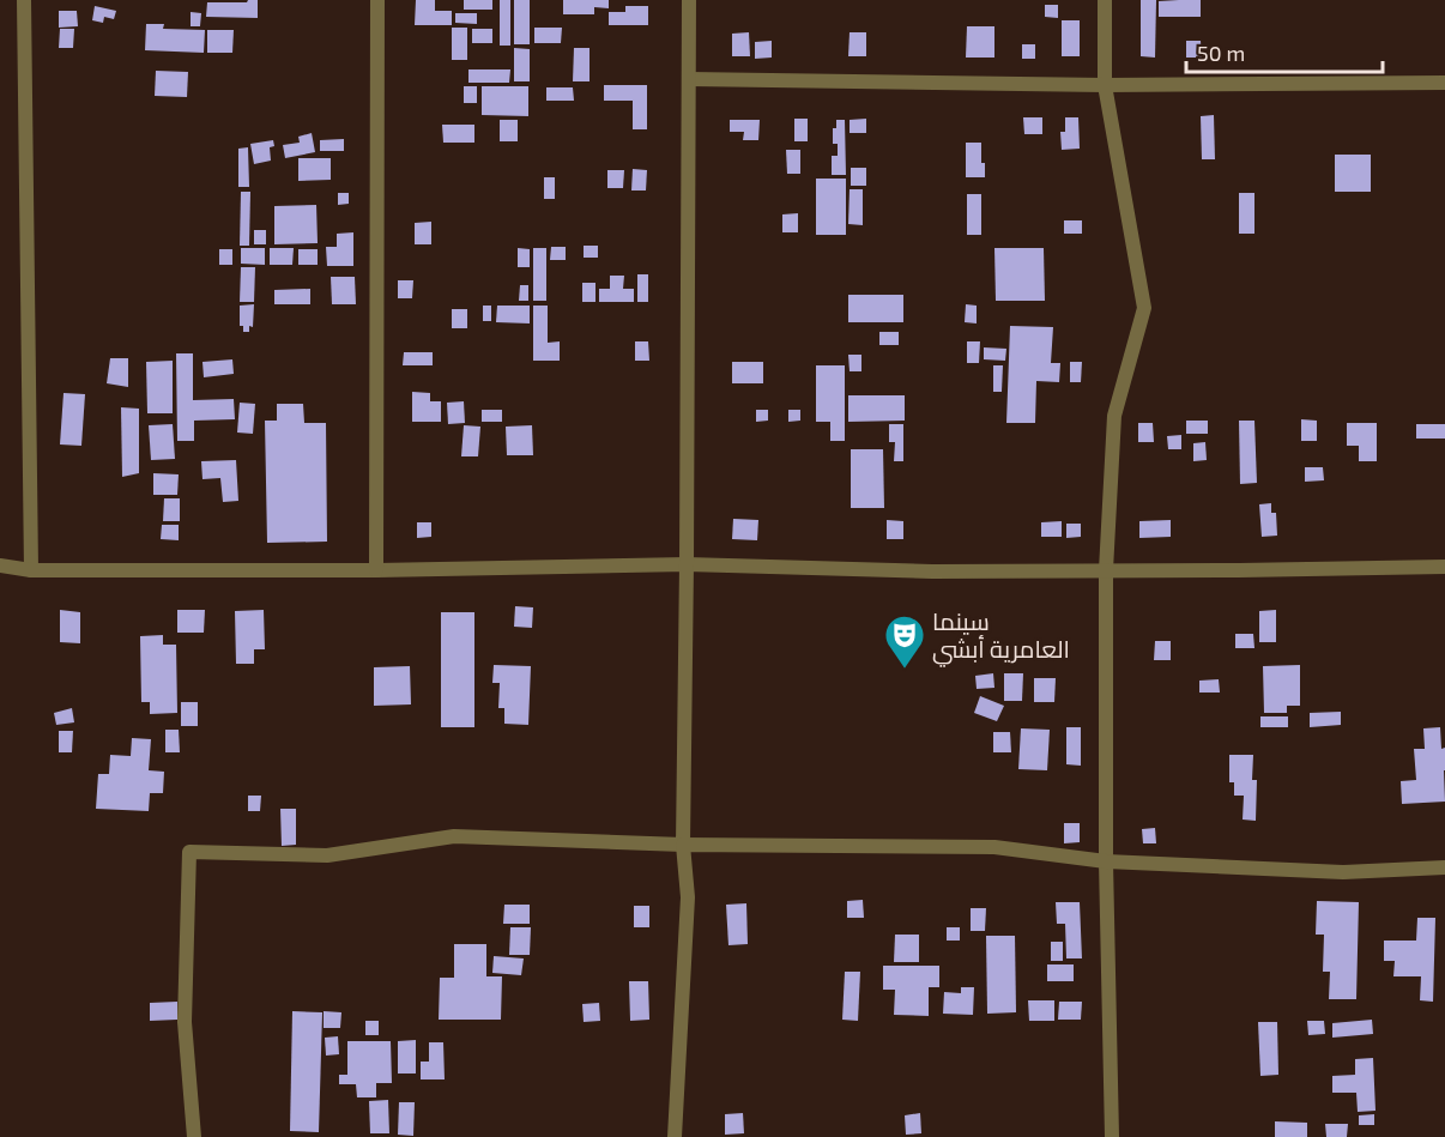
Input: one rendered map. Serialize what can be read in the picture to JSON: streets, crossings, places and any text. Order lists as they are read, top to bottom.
{
  "places": {
    "theatre": ["سينما العامرية أبشي"]
  },
  "scale_bar": "50 m"
}
